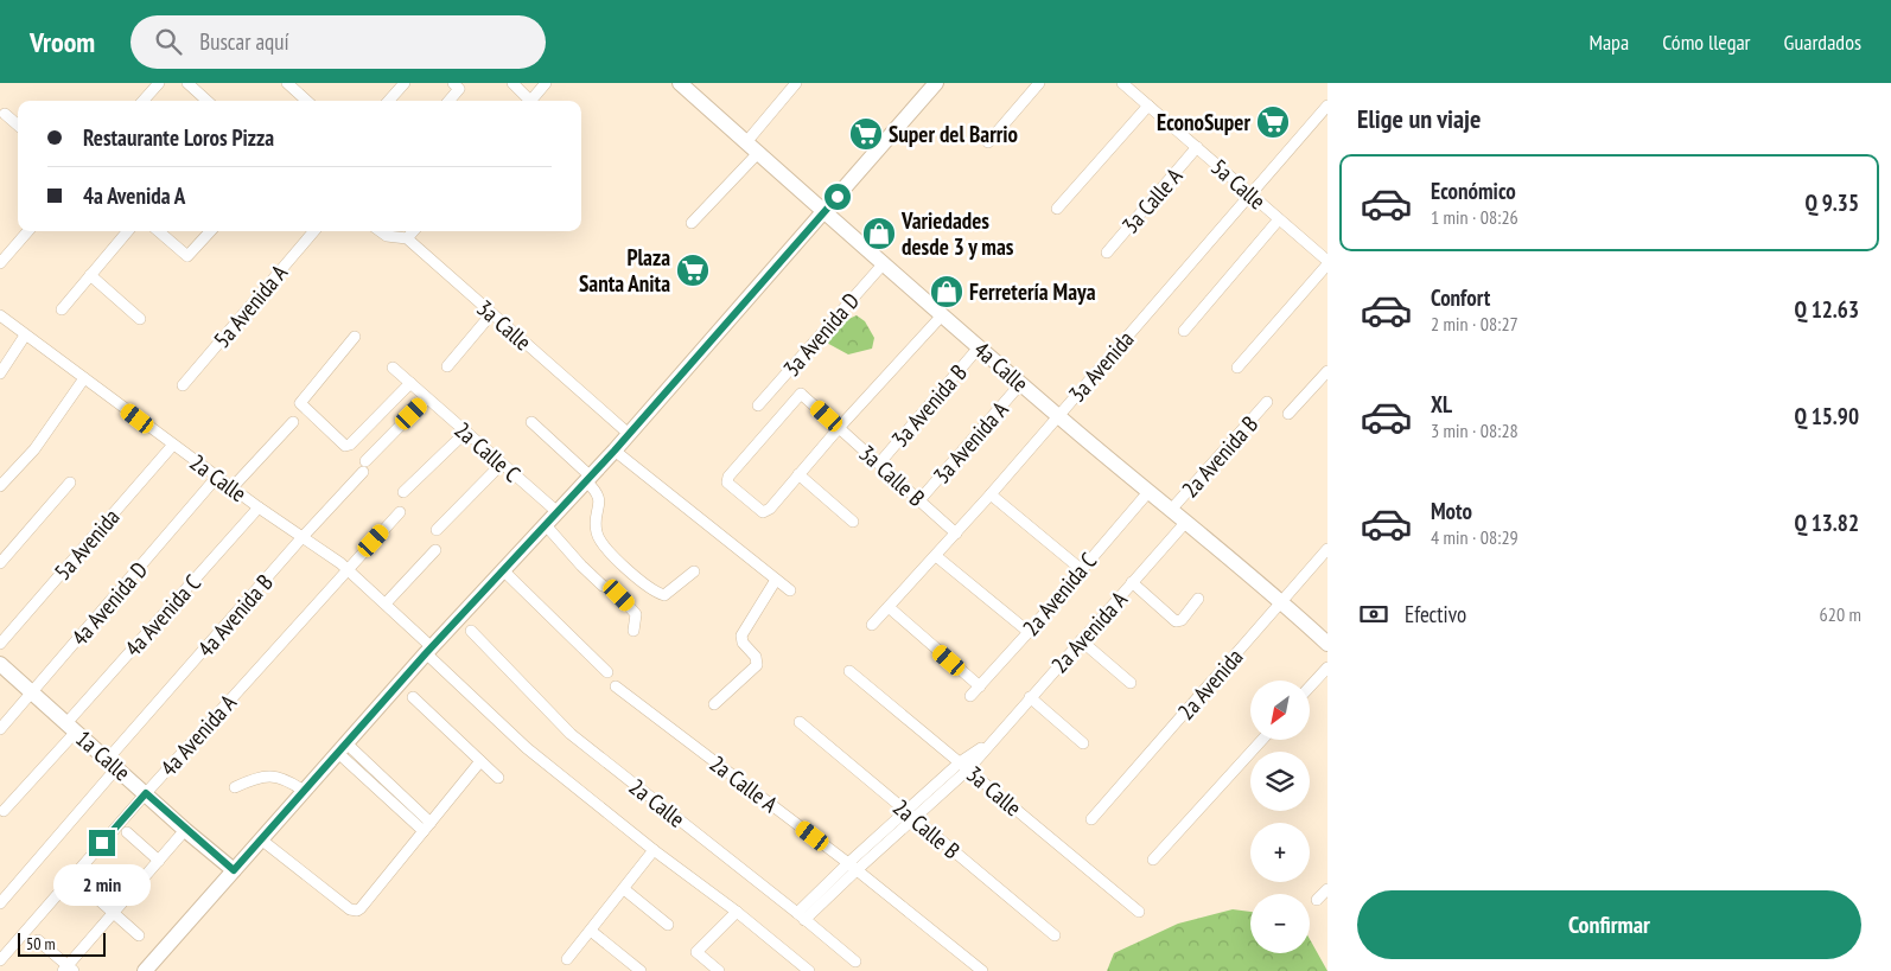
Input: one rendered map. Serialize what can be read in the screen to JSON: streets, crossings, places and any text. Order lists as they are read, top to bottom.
{
  "streets": {
    "main road": ["4a Calle", "1a Calle"],
    "street": [
      "5a Calle",
      "3a Calle A",
      "5a Avenida A",
      "3a Calle",
      "3a Avenida D",
      "3a Avenida",
      "3a Avenida B",
      "3a Avenida A",
      "2a Calle C",
      "2a Avenida B",
      "3a Calle B",
      "2a Calle",
      "5a Avenida",
      "2a Avenida C",
      "4a Avenida D",
      "4a Avenida C",
      "4a Avenida B",
      "2a Avenida A",
      "2a Avenida",
      "4a Avenida A",
      "2a Calle A",
      "2a Calle B"
    ]
  },
  "crossings": [
    ["5a Calle", "3a Calle A"],
    ["5a Calle", "3a Avenida"],
    ["3a Calle", "2a Avenida A"],
    ["3a Avenida D", "4a Calle"],
    ["3a Avenida D", "3a Calle B"],
    ["4a Calle", "3a Avenida"],
    ["4a Calle", "3a Avenida B"],
    ["4a Calle", "3a Avenida A"],
    ["4a Calle", "2a Avenida B"],
    ["4a Calle", "2a Avenida C"],
    ["4a Calle", "2a Avenida A"],
    ["4a Calle", "2a Avenida"],
    ["3a Avenida", "3a Calle B"],
    ["3a Avenida B", "3a Calle B"],
    ["3a Avenida A", "3a Calle B"],
    ["2a Calle", "5a Avenida"],
    ["2a Calle", "4a Avenida D"],
    ["2a Calle", "4a Avenida C"],
    ["2a Calle", "4a Avenida B"],
    ["2a Calle", "2a Avenida A"],
    ["2a Calle", "4a Avenida A"],
    ["4a Avenida D", "1a Calle"],
    ["4a Avenida C", "1a Calle"],
    ["4a Avenida B", "1a Calle"],
    ["2a Avenida A", "2a Calle A"],
    ["2a Avenida A", "2a Calle B"],
    ["4a Avenida A", "1a Calle"]
  ],
  "places": {
    "supermarket": ["EconoSuper", "Super del Barrio", "Plaza Santa Anita"],
    "shop": ["Variedades desde 3 y mas", "Ferretería Maya"]
  },
  "scale_bar": "50 m",
  "north": "bottom left",
  "page": {
    "header": "Vroom",
    "search": "Buscar aquí",
    "nav": ["Mapa", "Cómo llegar", "Guardados"],
    "heading": "Elige un viaje",
    "banner": ["Restaurante Loros Pizza", "4a Avenida A"],
    "list": [
      {
        "name": "Económico",
        "note": "1 min · 08:26",
        "value": "Q 9.35"
      },
      {
        "name": "Confort",
        "note": "2 min · 08:27",
        "value": "Q 12.63"
      },
      {
        "name": "XL",
        "note": "3 min · 08:28",
        "value": "Q 15.90"
      },
      {
        "name": "Moto",
        "note": "4 min · 08:29",
        "value": "Q 13.82"
      }
    ],
    "pay": ["Efectivo", "620 m"],
    "map_buttons": ["+", "−"],
    "bubble": "2 min",
    "buttons": "Confirmar",
    "scale": "50 m"
  }
}
